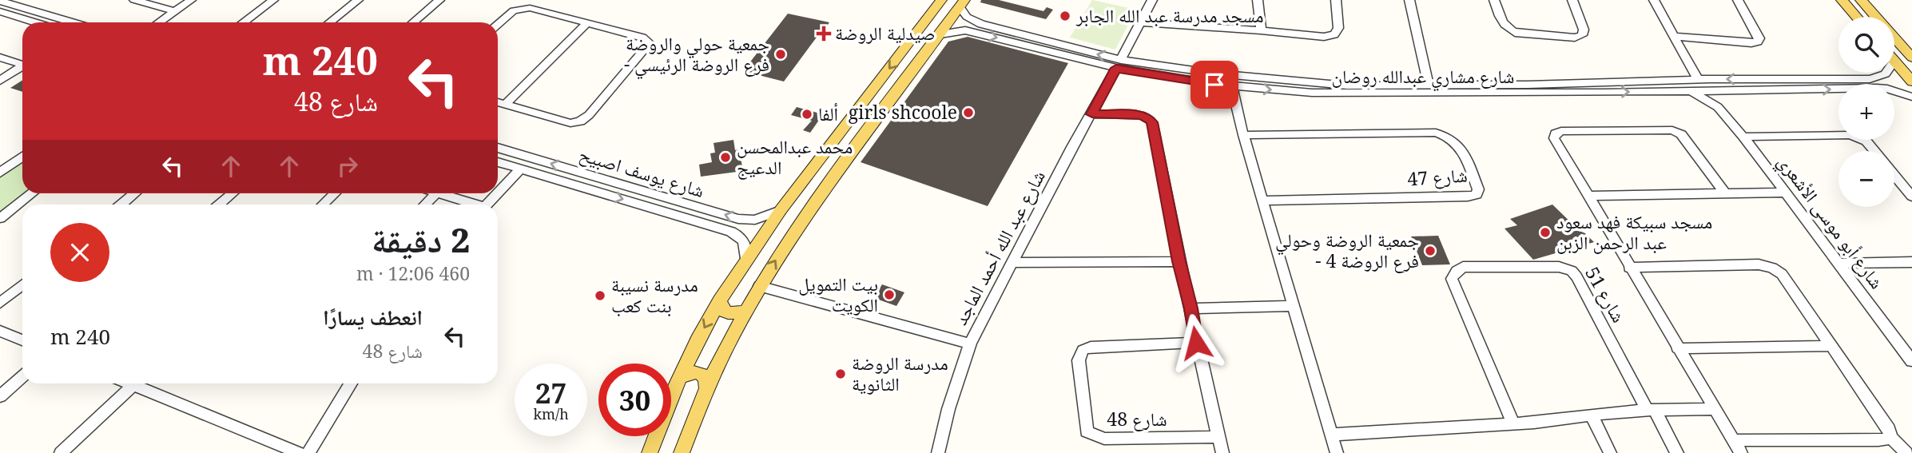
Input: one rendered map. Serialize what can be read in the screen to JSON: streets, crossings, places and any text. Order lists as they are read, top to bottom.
{
  "streets": {
    "street": [
      "شارع مشاري عبدالله روضان",
      "شارع يوسف اصبيح",
      "شارع 47",
      "شارع أبو موسى الأشعري",
      "شارع عبد الله أحمد الماجد",
      "شارع 51",
      "شارع 48"
    ]
  },
  "crossings": [
    ["شارع مشاري عبدالله روضان", "شارع أبو موسى الأشعري"],
    ["شارع مشاري عبدالله روضان", "شارع عبد الله أحمد الماجد"]
  ],
  "places": {
    "other": [
      "مسجد مدرسة عبد الله الجابر",
      "جمعية حولي والروضة - فرع الروضة الرئيسي",
      "girls shcoole",
      "ألفا",
      "محمد عبدالمحسن الدعيج",
      "مسجد سبيكة فهد سعود عبد الرحمن الزبن",
      "جمعية الروضة وحولي - فرع الروضة 4",
      "بيت التمويل الكويت",
      "مدرسة نسيبة بنت كعب",
      "مدرسة الروضة الثانوية"
    ],
    "health": ["صيدلية الروضة"]
  },
  "page": {
    "map_buttons": ["+", "−"],
    "turn": ["240 m", "شارع 48"],
    "heading": ["2 دقيقة", "460 m · 12:06"],
    "list": [
      {
        "name": "انعطف يسارًا",
        "note": "شارع 48",
        "value": "240 m"
      }
    ],
    "speed": "27 km/h",
    "limit": "30"
  }
}
